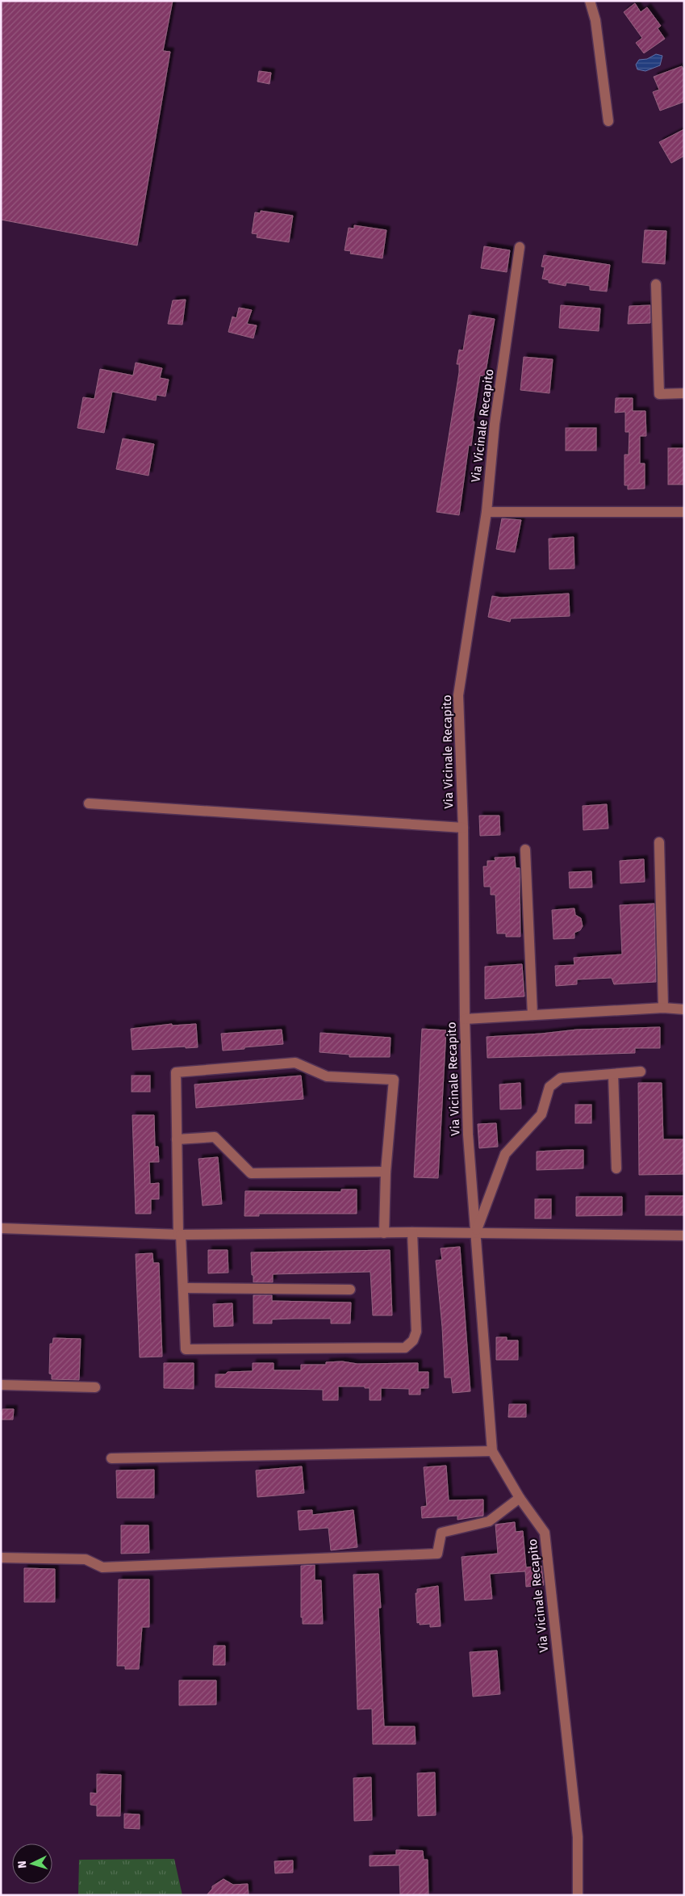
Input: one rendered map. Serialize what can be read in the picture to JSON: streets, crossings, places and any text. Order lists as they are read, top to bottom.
{
  "streets": {
    "street": ["Via Vicinale Recapito"]
  },
  "north": "left"
}
